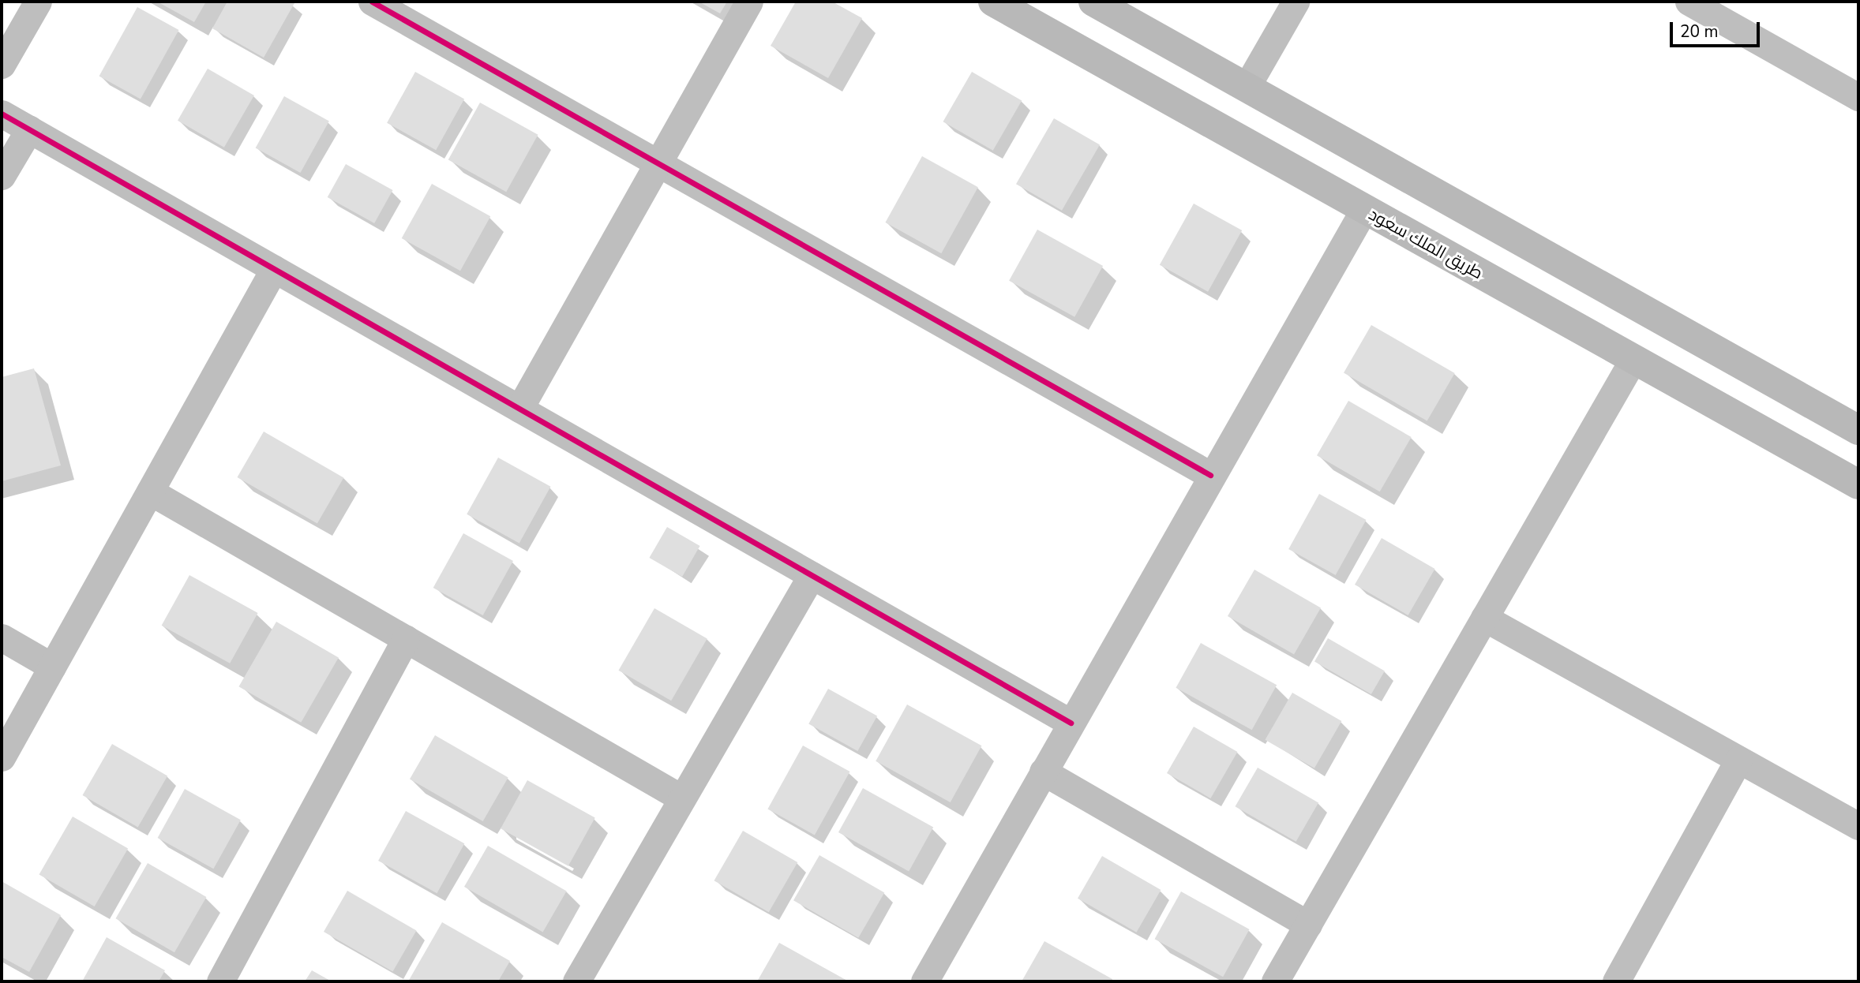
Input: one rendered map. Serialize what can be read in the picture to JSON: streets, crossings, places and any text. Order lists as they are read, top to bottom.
{
  "streets": {
    "main road": ["طريق الملك سعود"]
  },
  "scale_bar": "20 m"
}
